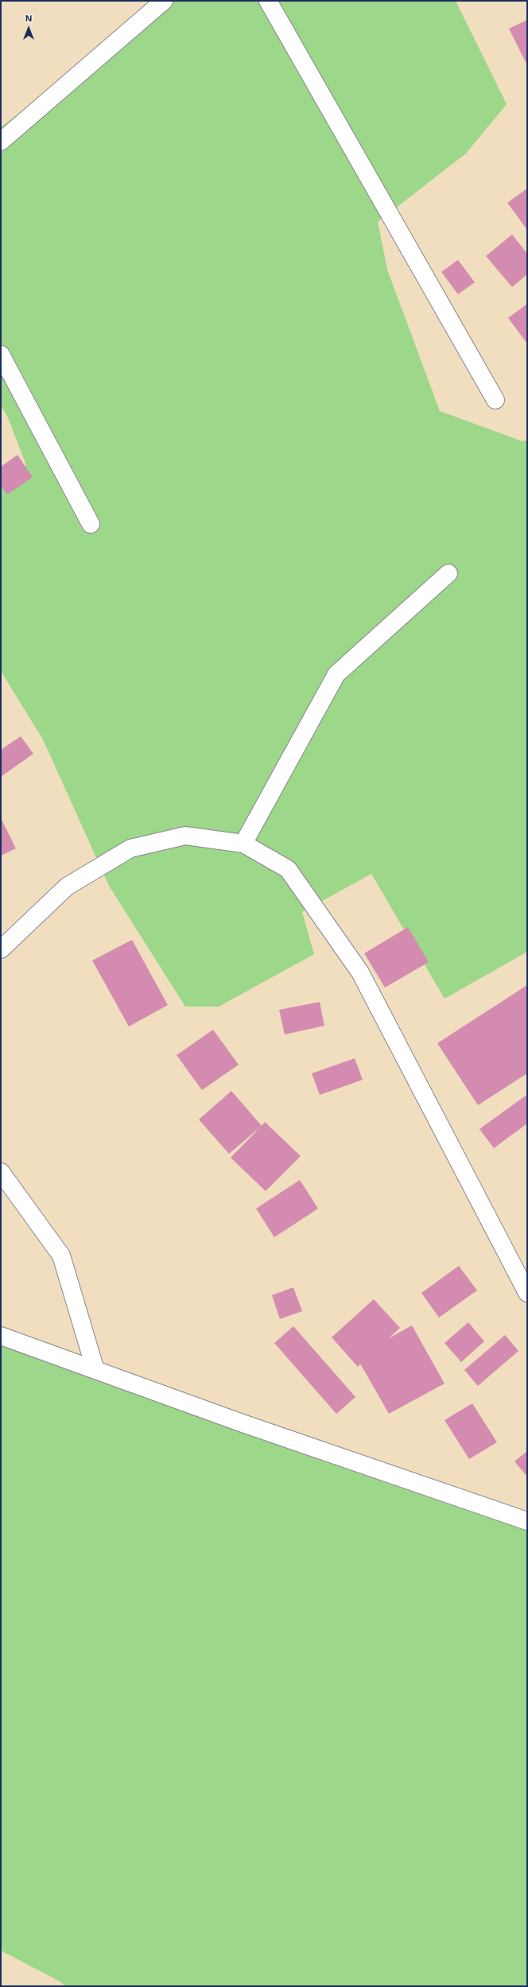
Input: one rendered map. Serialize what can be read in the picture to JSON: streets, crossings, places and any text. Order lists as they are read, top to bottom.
{
  "north": "top"
}
